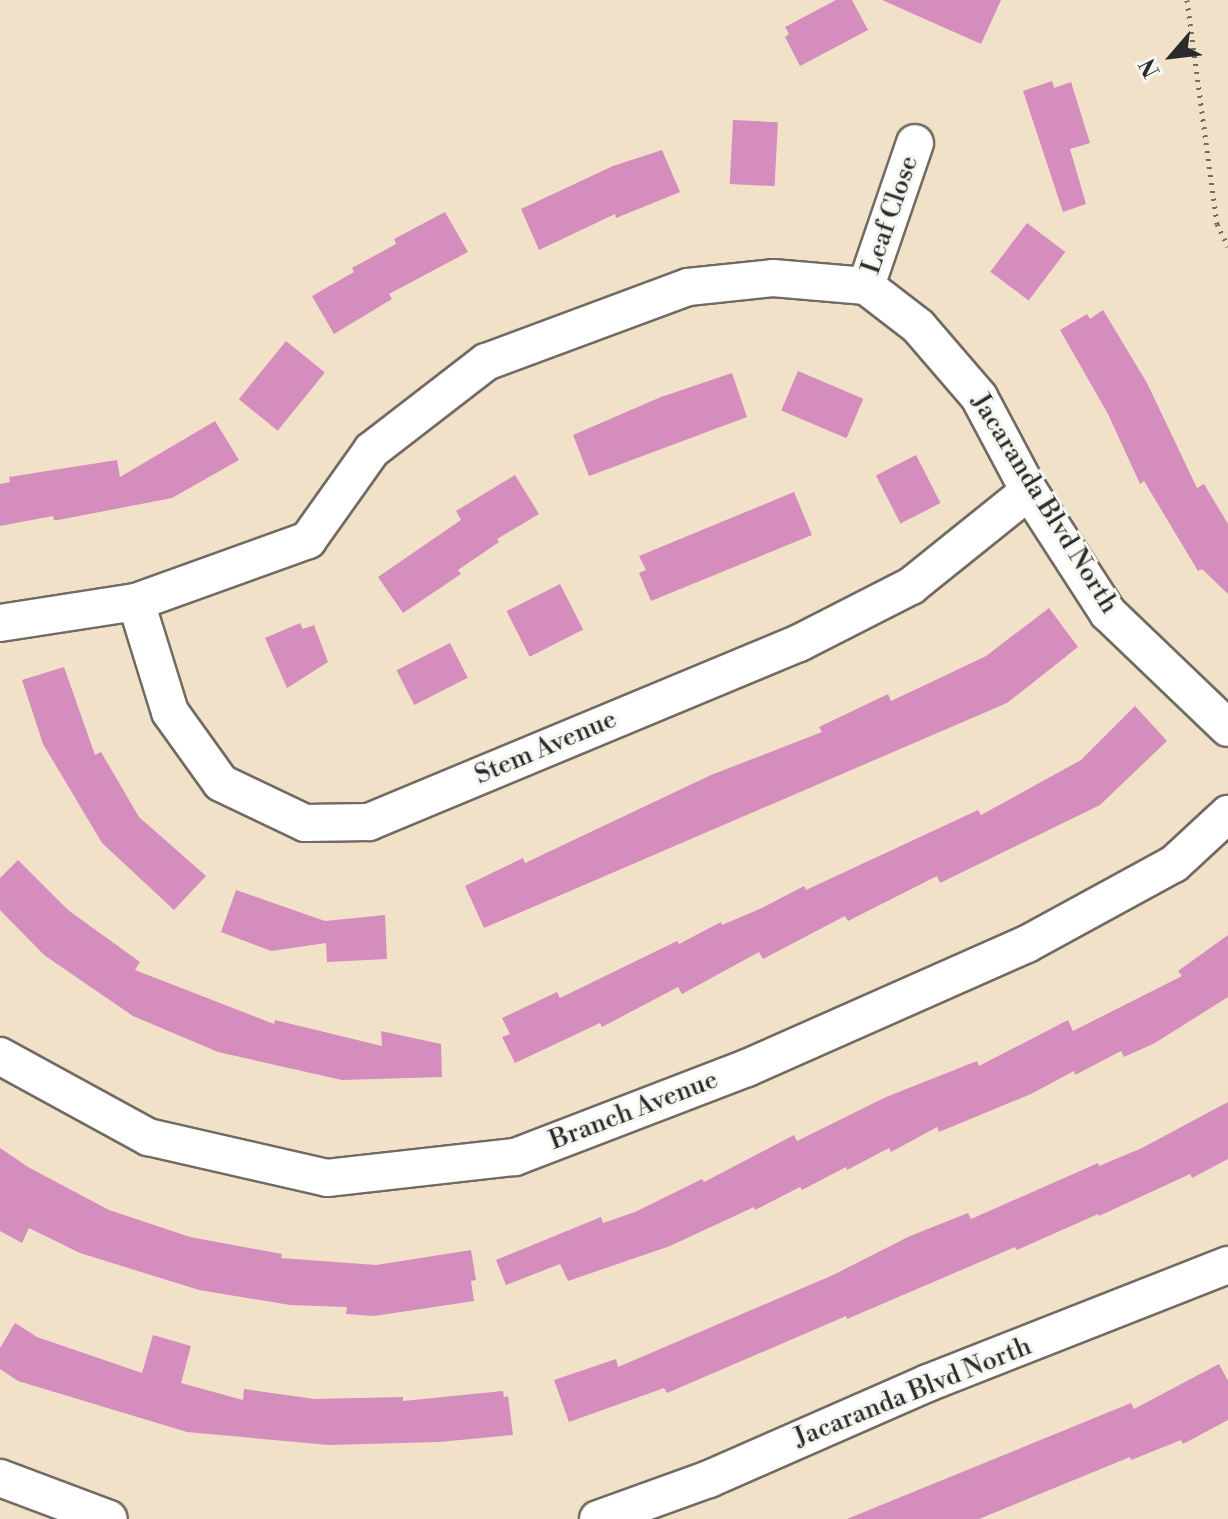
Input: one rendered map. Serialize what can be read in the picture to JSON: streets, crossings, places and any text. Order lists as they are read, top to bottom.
{
  "streets": {
    "street": [
      "Leaf Close",
      "Jacaranda Blvd North",
      "Stem Avenue",
      "Branch Avenue"
    ]
  },
  "crossings": [
    ["Leaf Close", "Jacaranda Blvd North"],
    ["Jacaranda Blvd North", "Stem Avenue"]
  ],
  "north": "bottom left"
}
